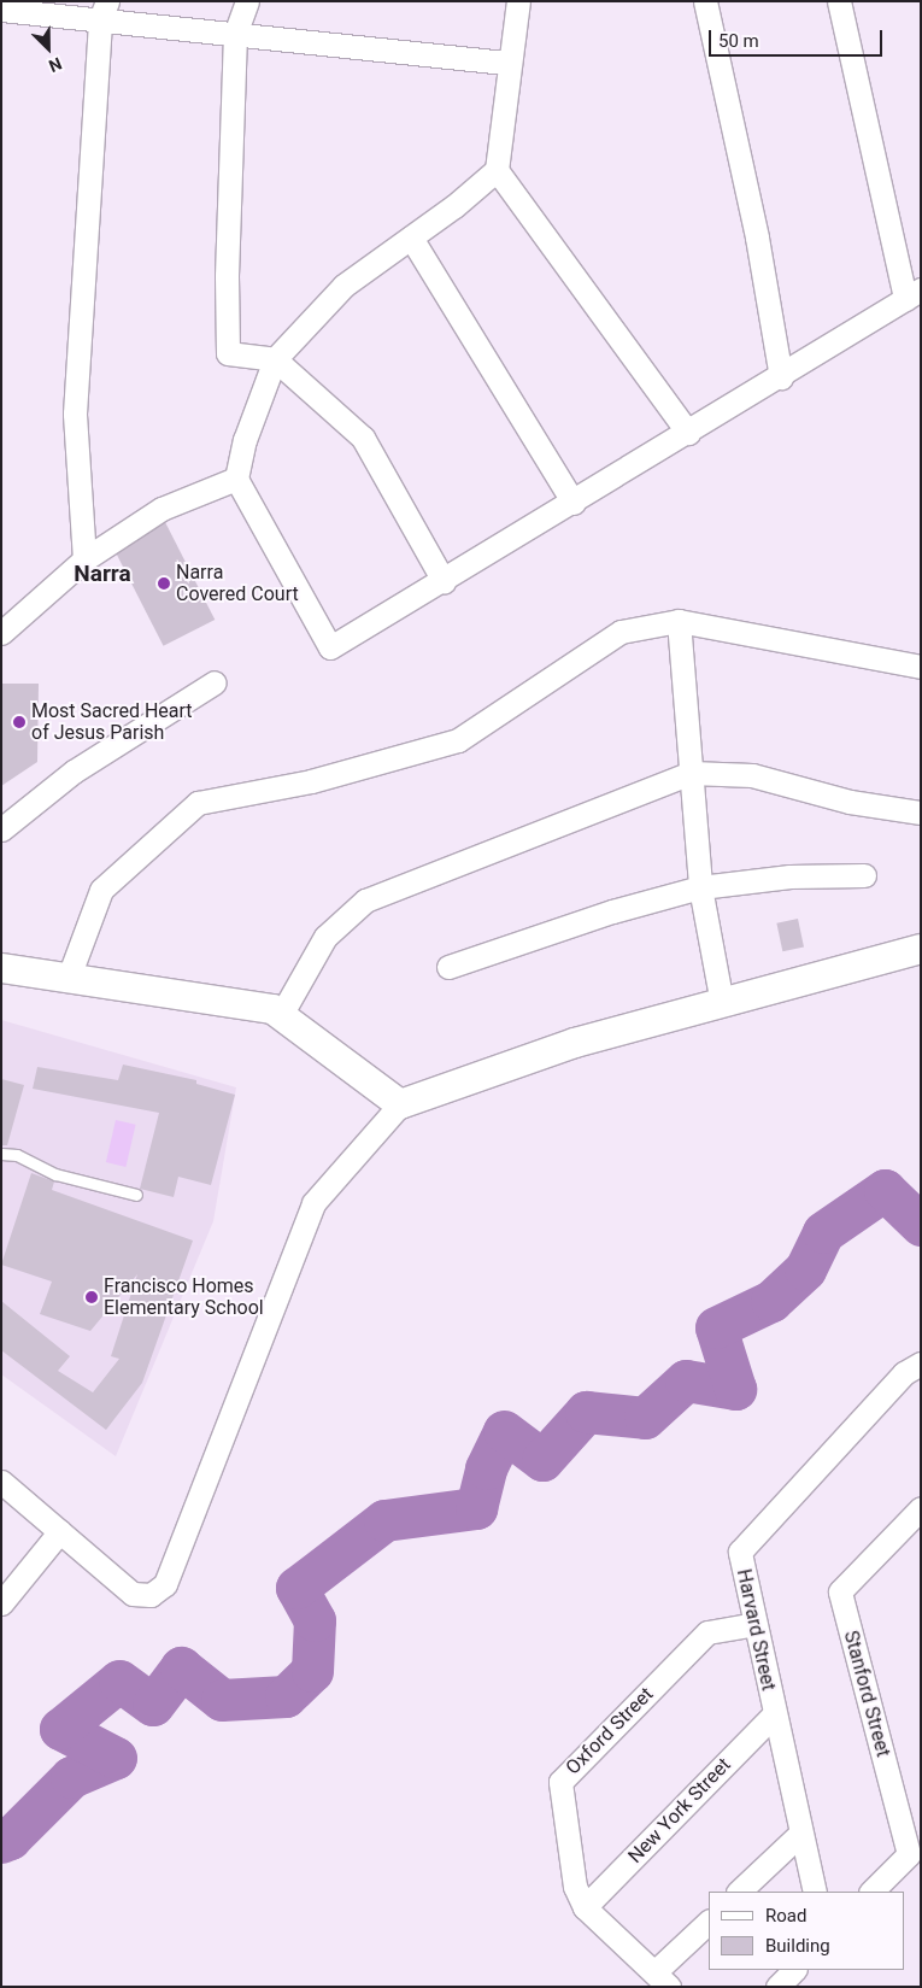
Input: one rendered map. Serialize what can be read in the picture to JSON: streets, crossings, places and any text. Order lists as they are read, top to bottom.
{
  "streets": {
    "street": [
      "Harvard Street",
      "Stanford Street",
      "Oxford Street",
      "New York Street"
    ]
  },
  "crossings": [
    ["Harvard Street", "Oxford Street"],
    ["Harvard Street", "New York Street"],
    ["Oxford Street", "New York Street"]
  ],
  "districts": ["Narra"],
  "places": ["Narra Covered Court", "Most Sacred Heart of Jesus Parish", "Francisco Homes Elementary School"],
  "legend": ["Road", "Building"],
  "scale_bar": "50 m",
  "north": "bottom right"
}
